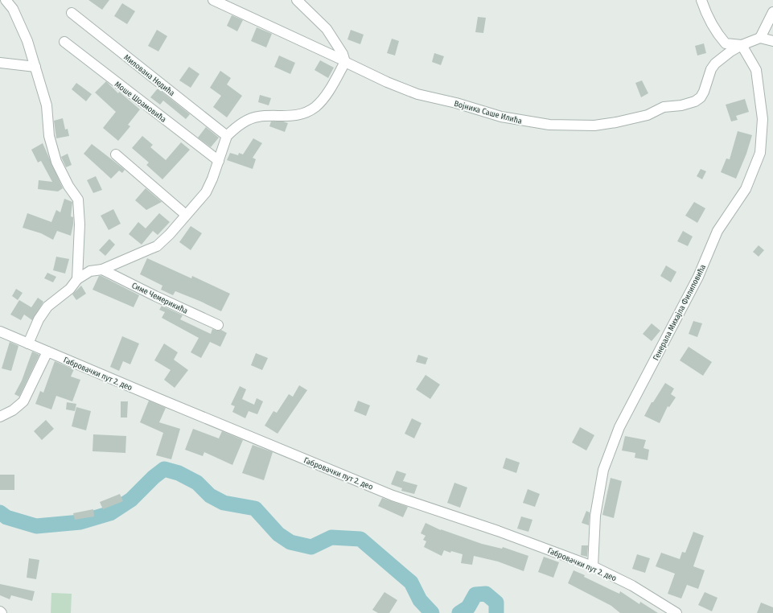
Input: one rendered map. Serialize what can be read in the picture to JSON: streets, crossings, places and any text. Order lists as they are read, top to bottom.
{
  "streets": {
    "street": [
      "Милована Недића",
      "Моше Шоамовића",
      "Војника Саше Илића",
      "Симе Чемерикића",
      "Генерала Михајла Филиповића",
      "Габровачки пут 2. део"
    ]
  },
  "crossings": [
    ["Војника Саше Илића", "Генерала Михајла Филиповића"],
    ["Генерала Михајла Филиповића", "Габровачки пут 2. део"]
  ]
}
